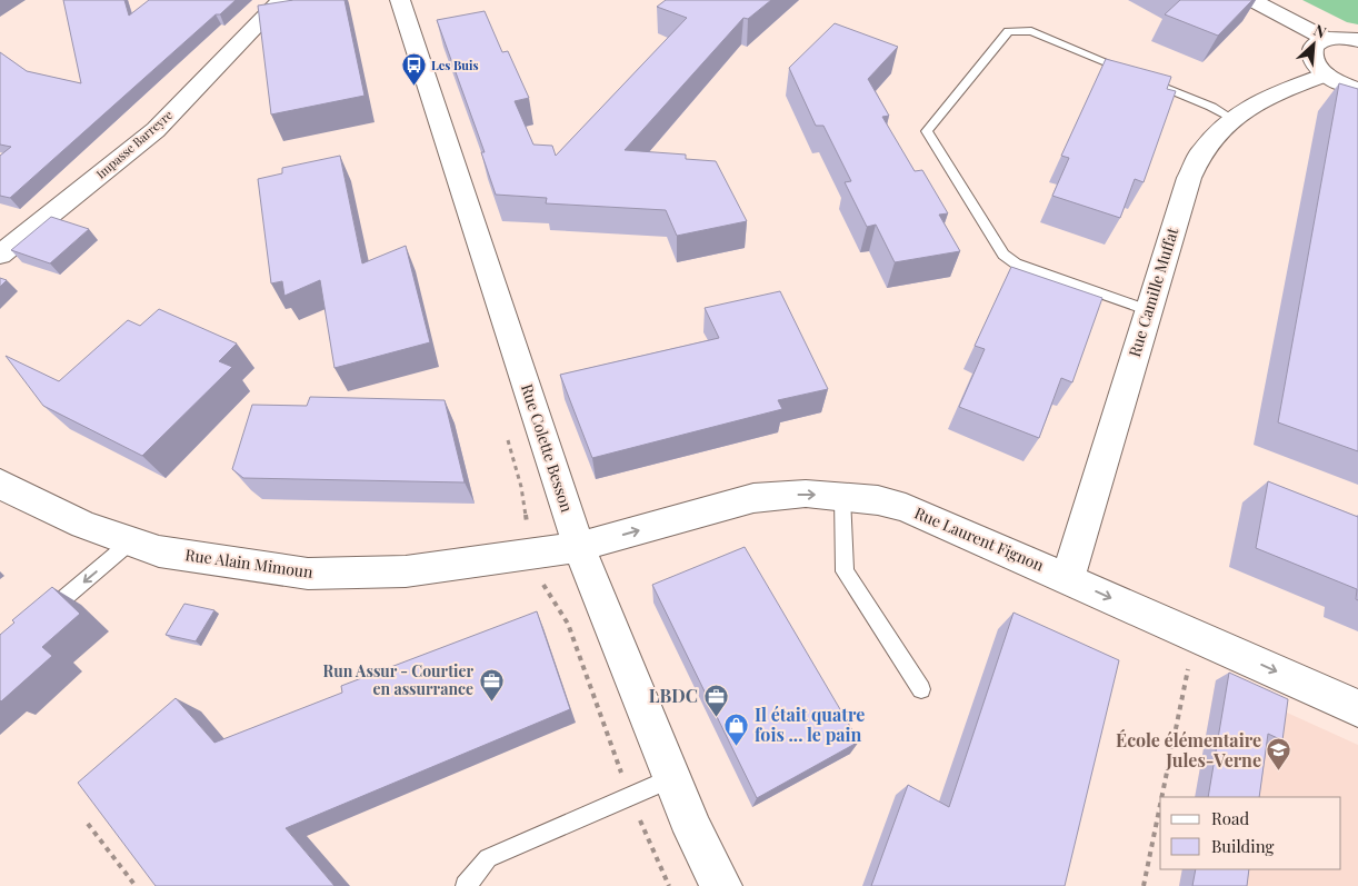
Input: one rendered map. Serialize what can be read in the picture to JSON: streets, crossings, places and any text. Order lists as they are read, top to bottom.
{
  "streets": {
    "street": [
      "Impasse Barreyre",
      "Rue Camille Muffat",
      "Rue Colette Besson",
      "Rue Laurent Fignon",
      "Rue Alain Mimoun"
    ]
  },
  "crossings": [
    ["Rue Camille Muffat", "Rue Laurent Fignon"],
    ["Rue Colette Besson", "Rue Laurent Fignon"],
    ["Rue Colette Besson", "Rue Alain Mimoun"],
    ["Rue Laurent Fignon", "Rue Alain Mimoun"]
  ],
  "one_way": ["Rue Laurent Fignon"],
  "places": {
    "bus stop": ["Les Buis"],
    "office": ["Run Assur - Courtier en assurrance", "LBDC"],
    "shop": ["Il était quatre fois ... le pain"],
    "school or university": ["École élémentaire Jules-Verne"]
  },
  "legend": ["Road", "Building"],
  "north": "top right"
}
